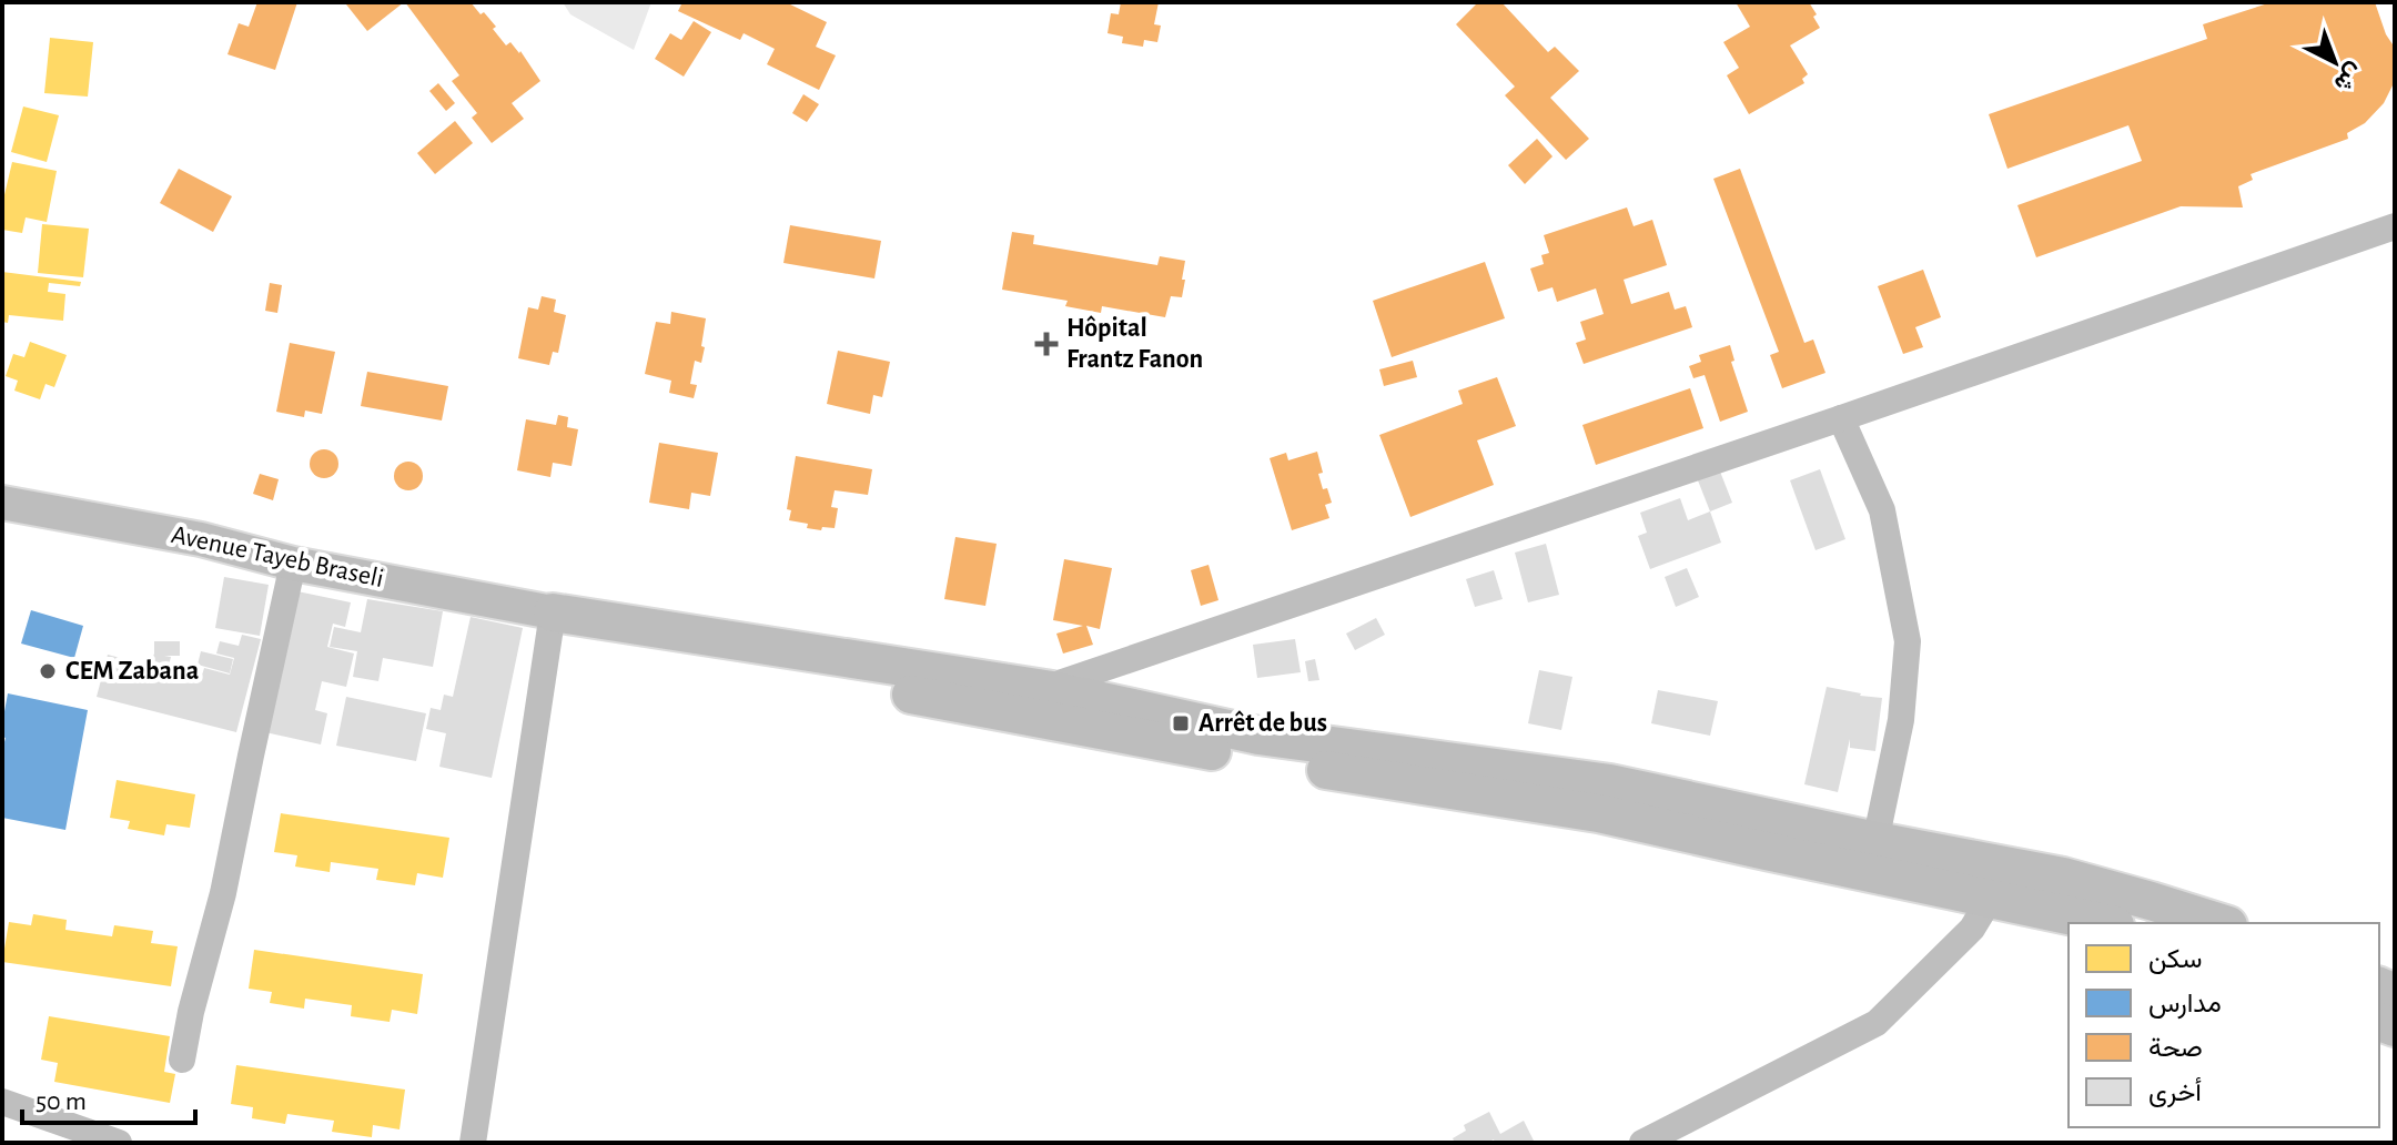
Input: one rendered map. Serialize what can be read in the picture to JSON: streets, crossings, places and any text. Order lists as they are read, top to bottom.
{
  "streets": {
    "main road": ["Avenue Tayeb Braseli"]
  },
  "places": {
    "health": ["Hôpital Frantz Fanon"],
    "other": ["CEM Zabana"],
    "transit": ["Arrêt de bus"]
  },
  "legend": [
    "سكن",
    "مدارس",
    "صحة",
    "أخرى"
  ],
  "scale_bar": "50 m",
  "north": "bottom right"
}
